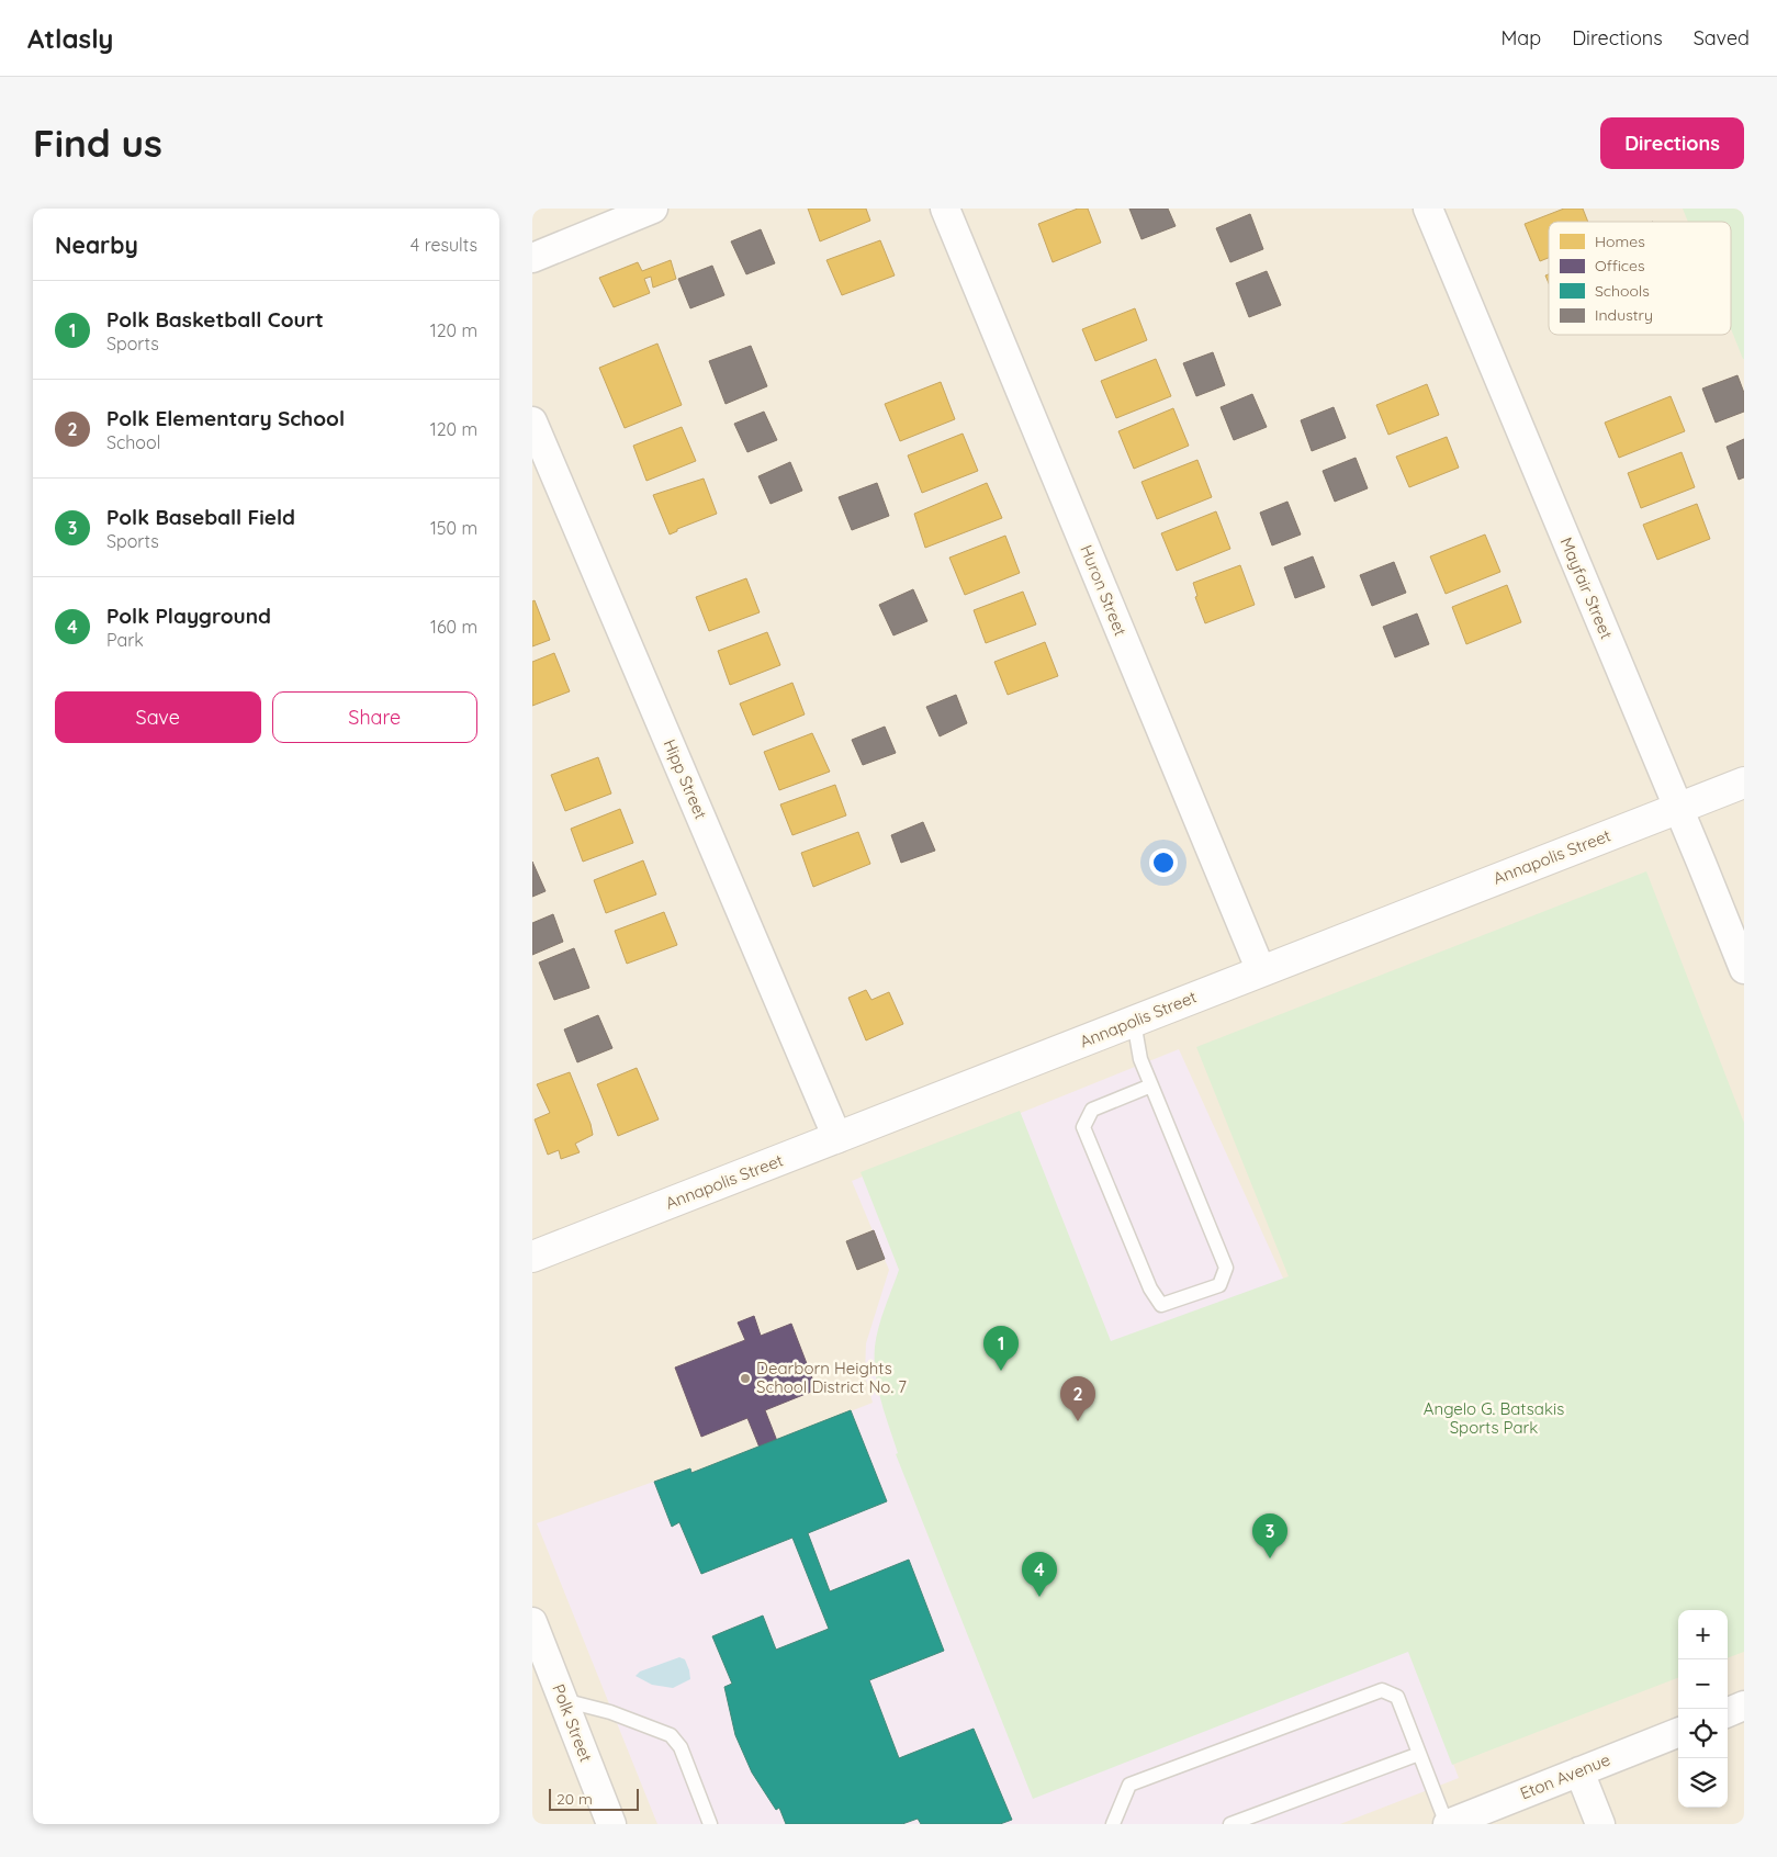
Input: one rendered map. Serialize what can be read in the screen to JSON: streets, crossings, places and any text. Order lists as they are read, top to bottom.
{
  "streets": {
    "street": [
      "Mayfair Street",
      "Huron Street",
      "Hipp Street",
      "Annapolis Street",
      "Polk Street",
      "Eton Avenue"
    ]
  },
  "crossings": [
    ["Mayfair Street", "Annapolis Street"],
    ["Huron Street", "Annapolis Street"],
    ["Hipp Street", "Annapolis Street"]
  ],
  "parks": ["Angelo G. Batsakis Sports Park"],
  "places": ["Dearborn Heights School District No. 7"],
  "legend": [
    "Homes",
    "Offices",
    "Schools",
    "Industry"
  ],
  "scale_bar": "20 m",
  "page": {
    "header": "Atlasly",
    "nav": ["Map", "Directions", "Saved"],
    "buttons": [
      "Directions",
      ["Save", "Share"]
    ],
    "title": "Find us",
    "heading": ["Nearby", "4 results"],
    "list": [
      {
        "mark": "1",
        "name": "Polk Basketball Court",
        "note": "Sports",
        "value": "120 m"
      },
      {
        "mark": "2",
        "name": "Polk Elementary School",
        "note": "School",
        "value": "120 m"
      },
      {
        "mark": "3",
        "name": "Polk Baseball Field",
        "note": "Sports",
        "value": "150 m"
      },
      {
        "mark": "4",
        "name": "Polk Playground",
        "note": "Park",
        "value": "160 m"
      }
    ],
    "pins": [
      "1",
      "2",
      "3",
      "4"
    ],
    "map_buttons": ["+", "−"],
    "scale": "20 m"
  }
}
